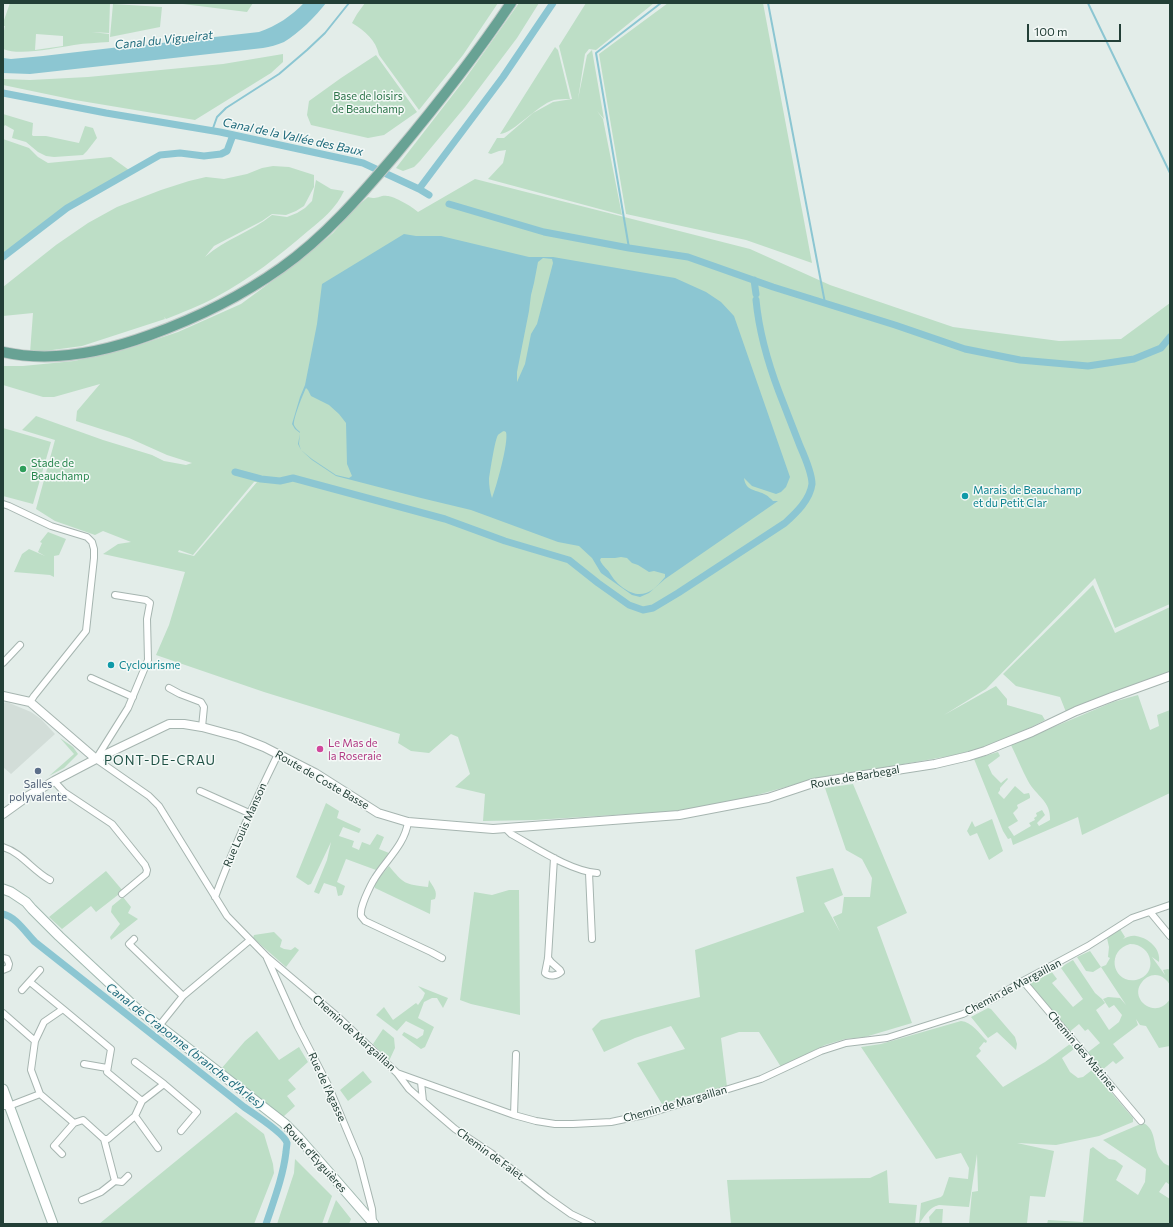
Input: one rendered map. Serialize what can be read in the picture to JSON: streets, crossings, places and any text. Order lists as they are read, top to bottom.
{
  "streets": {
    "main road": ["Route d'Eyguières"],
    "street": [
      "Route de Barbegal",
      "Route de Coste Basse",
      "Rue Louis Manson",
      "Chemin de Margaillan",
      "Chemin des Matines",
      "Rue de l'Agasse",
      "Chemin de Falet"
    ]
  },
  "crossings": [
    ["Route de Barbegal", "Route de Coste Basse"],
    ["Route de Coste Basse", "Rue Louis Manson"],
    ["Route de Coste Basse", "Chemin de Margaillan"],
    ["Rue Louis Manson", "Chemin de Margaillan"],
    ["Chemin de Margaillan", "Chemin des Matines"],
    ["Chemin de Margaillan", "Rue de l'Agasse"],
    ["Chemin de Margaillan", "Chemin de Falet"],
    ["Rue de l'Agasse", "Route d'Eyguières"]
  ],
  "districts": ["PONT-DE-CRAU"],
  "water": ["Canal du Vigueirat", "Canal de la Vallée des Baux", "Canal de Craponne (branche d'Arles)"],
  "parks": ["Base de loisirs de Beauchamp"],
  "places": [
    "Stade de Beauchamp",
    "Marais de Beauchamp et du Petit Clar",
    "Cyclourisme",
    "Le Mas de la Roseraie",
    "Salles polyvalente"
  ],
  "scale_bar": "100 m"
}
